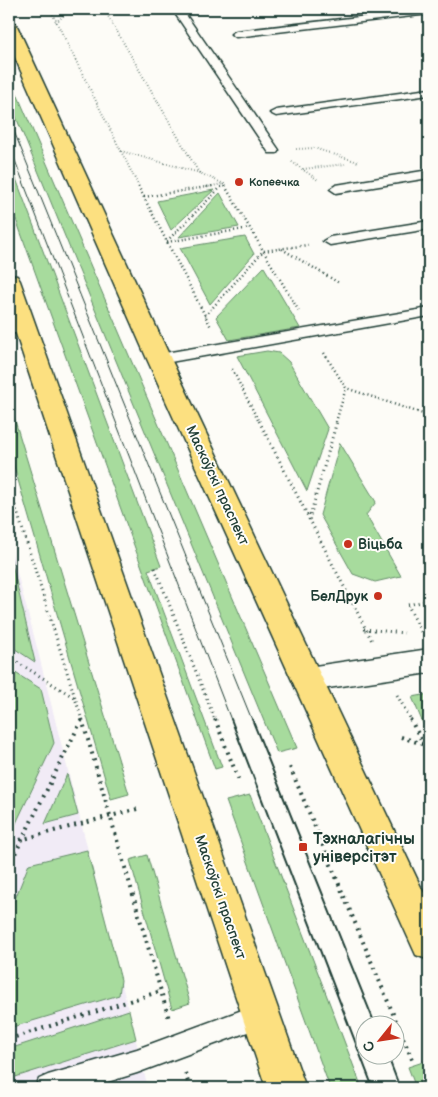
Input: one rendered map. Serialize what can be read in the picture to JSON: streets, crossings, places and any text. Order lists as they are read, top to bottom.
{
  "streets": {
    "main road": ["Маскоўскі праспект"]
  },
  "places": {
    "other": ["Копеечка", "Віцьба", "БелДрук"],
    "transit": ["Тэхналагічны універсітэт"]
  },
  "north": "bottom left"
}
